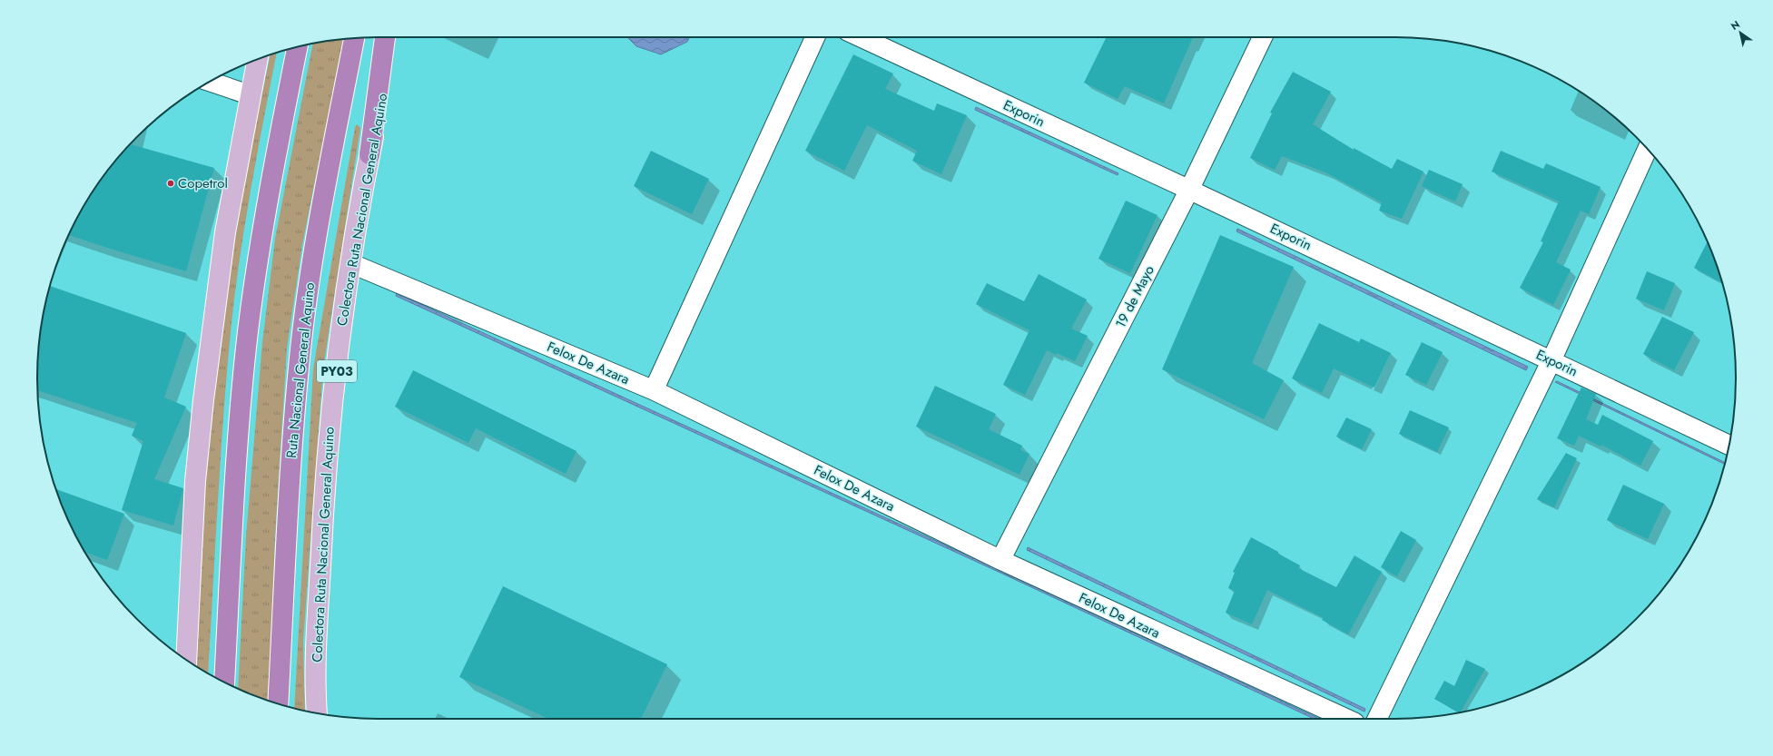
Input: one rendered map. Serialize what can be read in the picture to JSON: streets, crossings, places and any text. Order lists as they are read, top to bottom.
{
  "streets": {
    "highway": ["Ruta Nacional General Aquino", "PY03"],
    "main road": ["Colectora Ruta Nacional General Aquino"],
    "street": ["Exporin", "19 de Mayo", "Felox De Azara"]
  },
  "crossings": [
    ["Exporin", "19 de Mayo"],
    ["Colectora Ruta Nacional General Aquino", "Felox De Azara"],
    ["19 de Mayo", "Felox De Azara"]
  ],
  "places": ["Copetrol"],
  "north": "top left"
}
